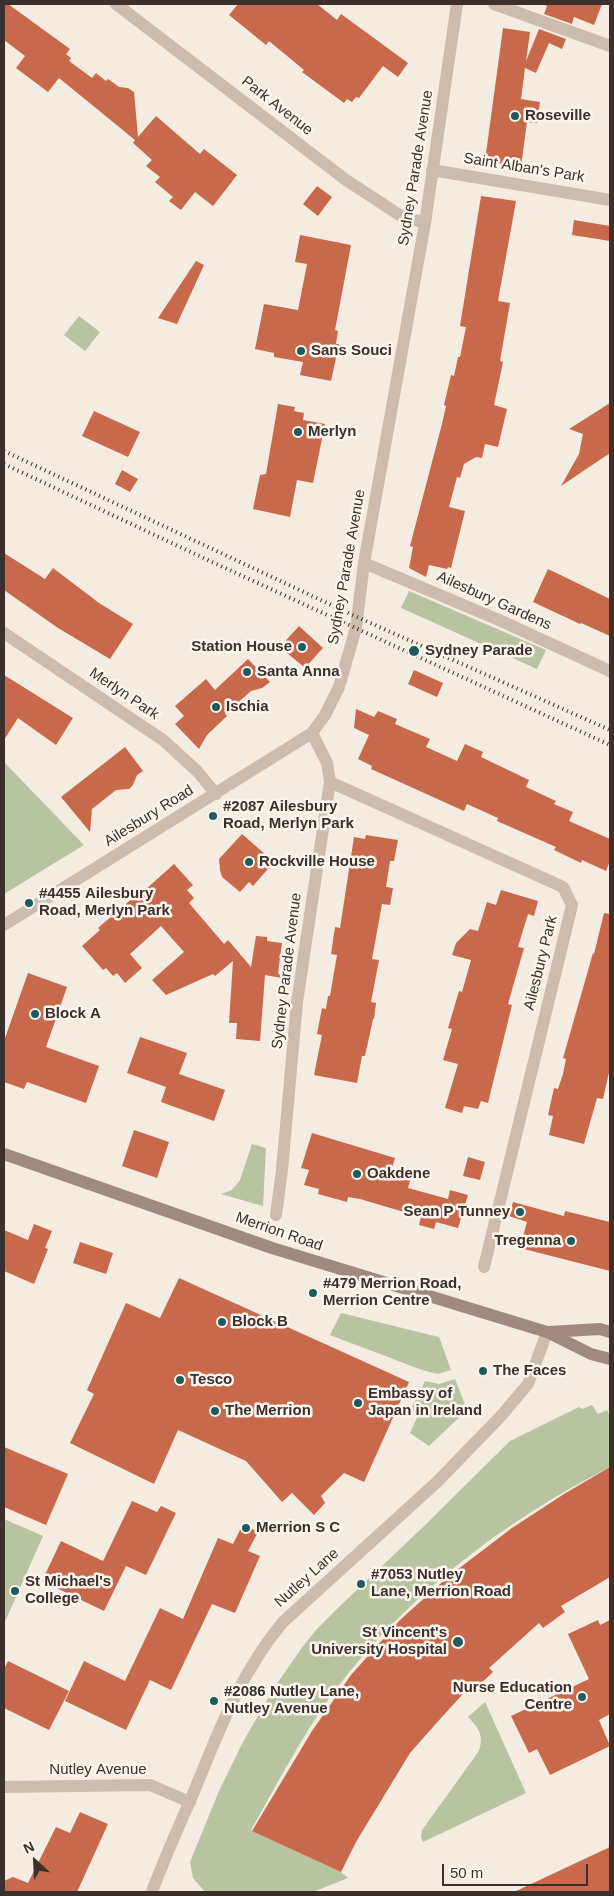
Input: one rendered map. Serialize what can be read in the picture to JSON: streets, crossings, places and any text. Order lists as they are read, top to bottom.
{
  "streets": {
    "main road": ["Merrion Road"],
    "street": [
      "Park Avenue",
      "Sydney Parade Avenue",
      "Saint Alban's Park",
      "Ailesbury Gardens",
      "Merlyn Park",
      "Ailesbury Road",
      "Ailesbury Park",
      "Nutley Lane",
      "Nutley Avenue"
    ]
  },
  "crossings": [
    ["Park Avenue", "Sydney Parade Avenue"],
    ["Sydney Parade Avenue", "Saint Alban's Park"],
    ["Sydney Parade Avenue", "Ailesbury Gardens"],
    ["Sydney Parade Avenue", "Ailesbury Road"],
    ["Sydney Parade Avenue", "Ailesbury Park"],
    ["Merlyn Park", "Ailesbury Road"],
    ["Merrion Road", "Nutley Lane"],
    ["Nutley Lane", "Nutley Avenue"]
  ],
  "places": [
    "Roseville",
    "Sans Souci",
    "Merlyn",
    "Station House",
    "Sydney Parade",
    "Santa Anna",
    "Ischia",
    "#2087 Ailesbury Road, Merlyn Park",
    "Rockville House",
    "#4455 Ailesbury Road, Merlyn Park",
    "Block A",
    "Oakdene",
    "Sean P Tunney",
    "Tregenna",
    "#479 Merrion Road, Merrion Centre",
    "Block B",
    "The Faces",
    "Tesco",
    "Embassy of Japan in Ireland",
    "The Merrion",
    "Merrion S C",
    "#7053 Nutley Lane, Merrion Road",
    "St Michael's College",
    "St Vincent's University Hospital",
    "Nurse Education Centre",
    "#2086 Nutley Lane, Nutley Avenue"
  ],
  "scale_bar": "50 m",
  "north": "top left"
}
